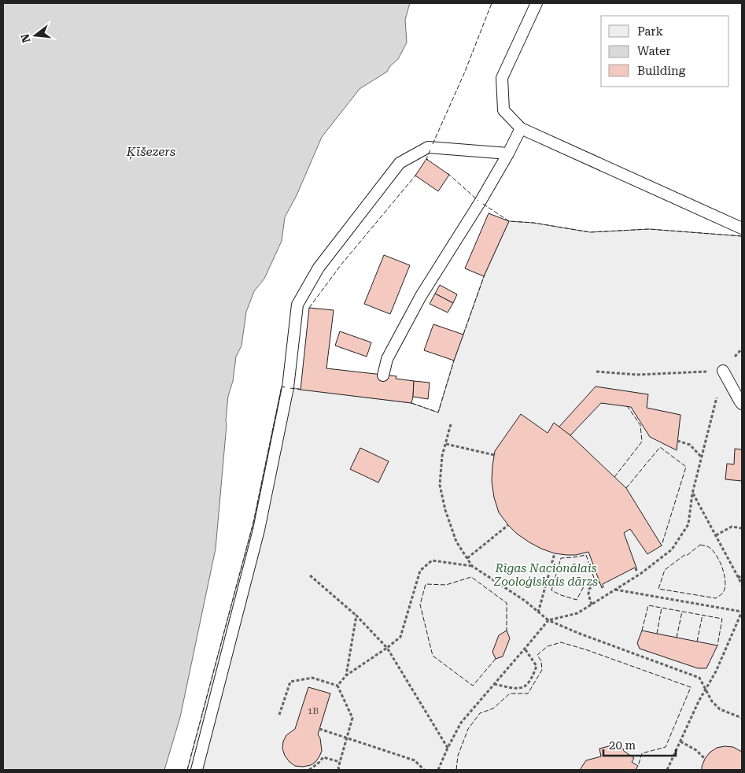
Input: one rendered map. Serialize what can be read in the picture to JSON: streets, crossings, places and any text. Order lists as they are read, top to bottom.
{
  "water": ["Ķīšezers"],
  "parks": ["Rīgas Nacionālais Zooloģiskais dārzs"],
  "house_numbers": ["1B"],
  "legend": ["Park", "Water", "Building"],
  "scale_bar": "20 m",
  "north": "left"
}
